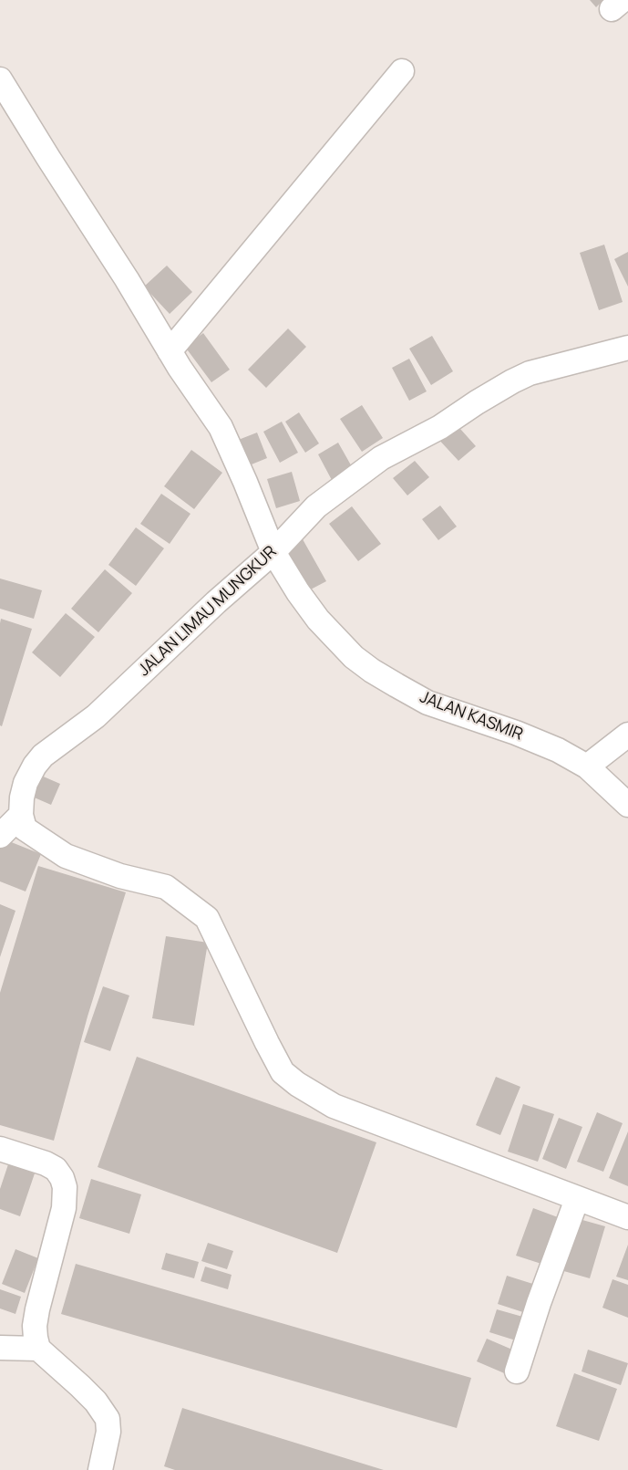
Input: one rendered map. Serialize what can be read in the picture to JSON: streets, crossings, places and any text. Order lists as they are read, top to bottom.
{
  "streets": {
    "street": ["JALAN LIMAU MUNGKUR", "JALAN KASMIR"]
  },
  "crossings": [
    ["JALAN LIMAU MUNGKUR", "JALAN KASMIR"]
  ]
}
